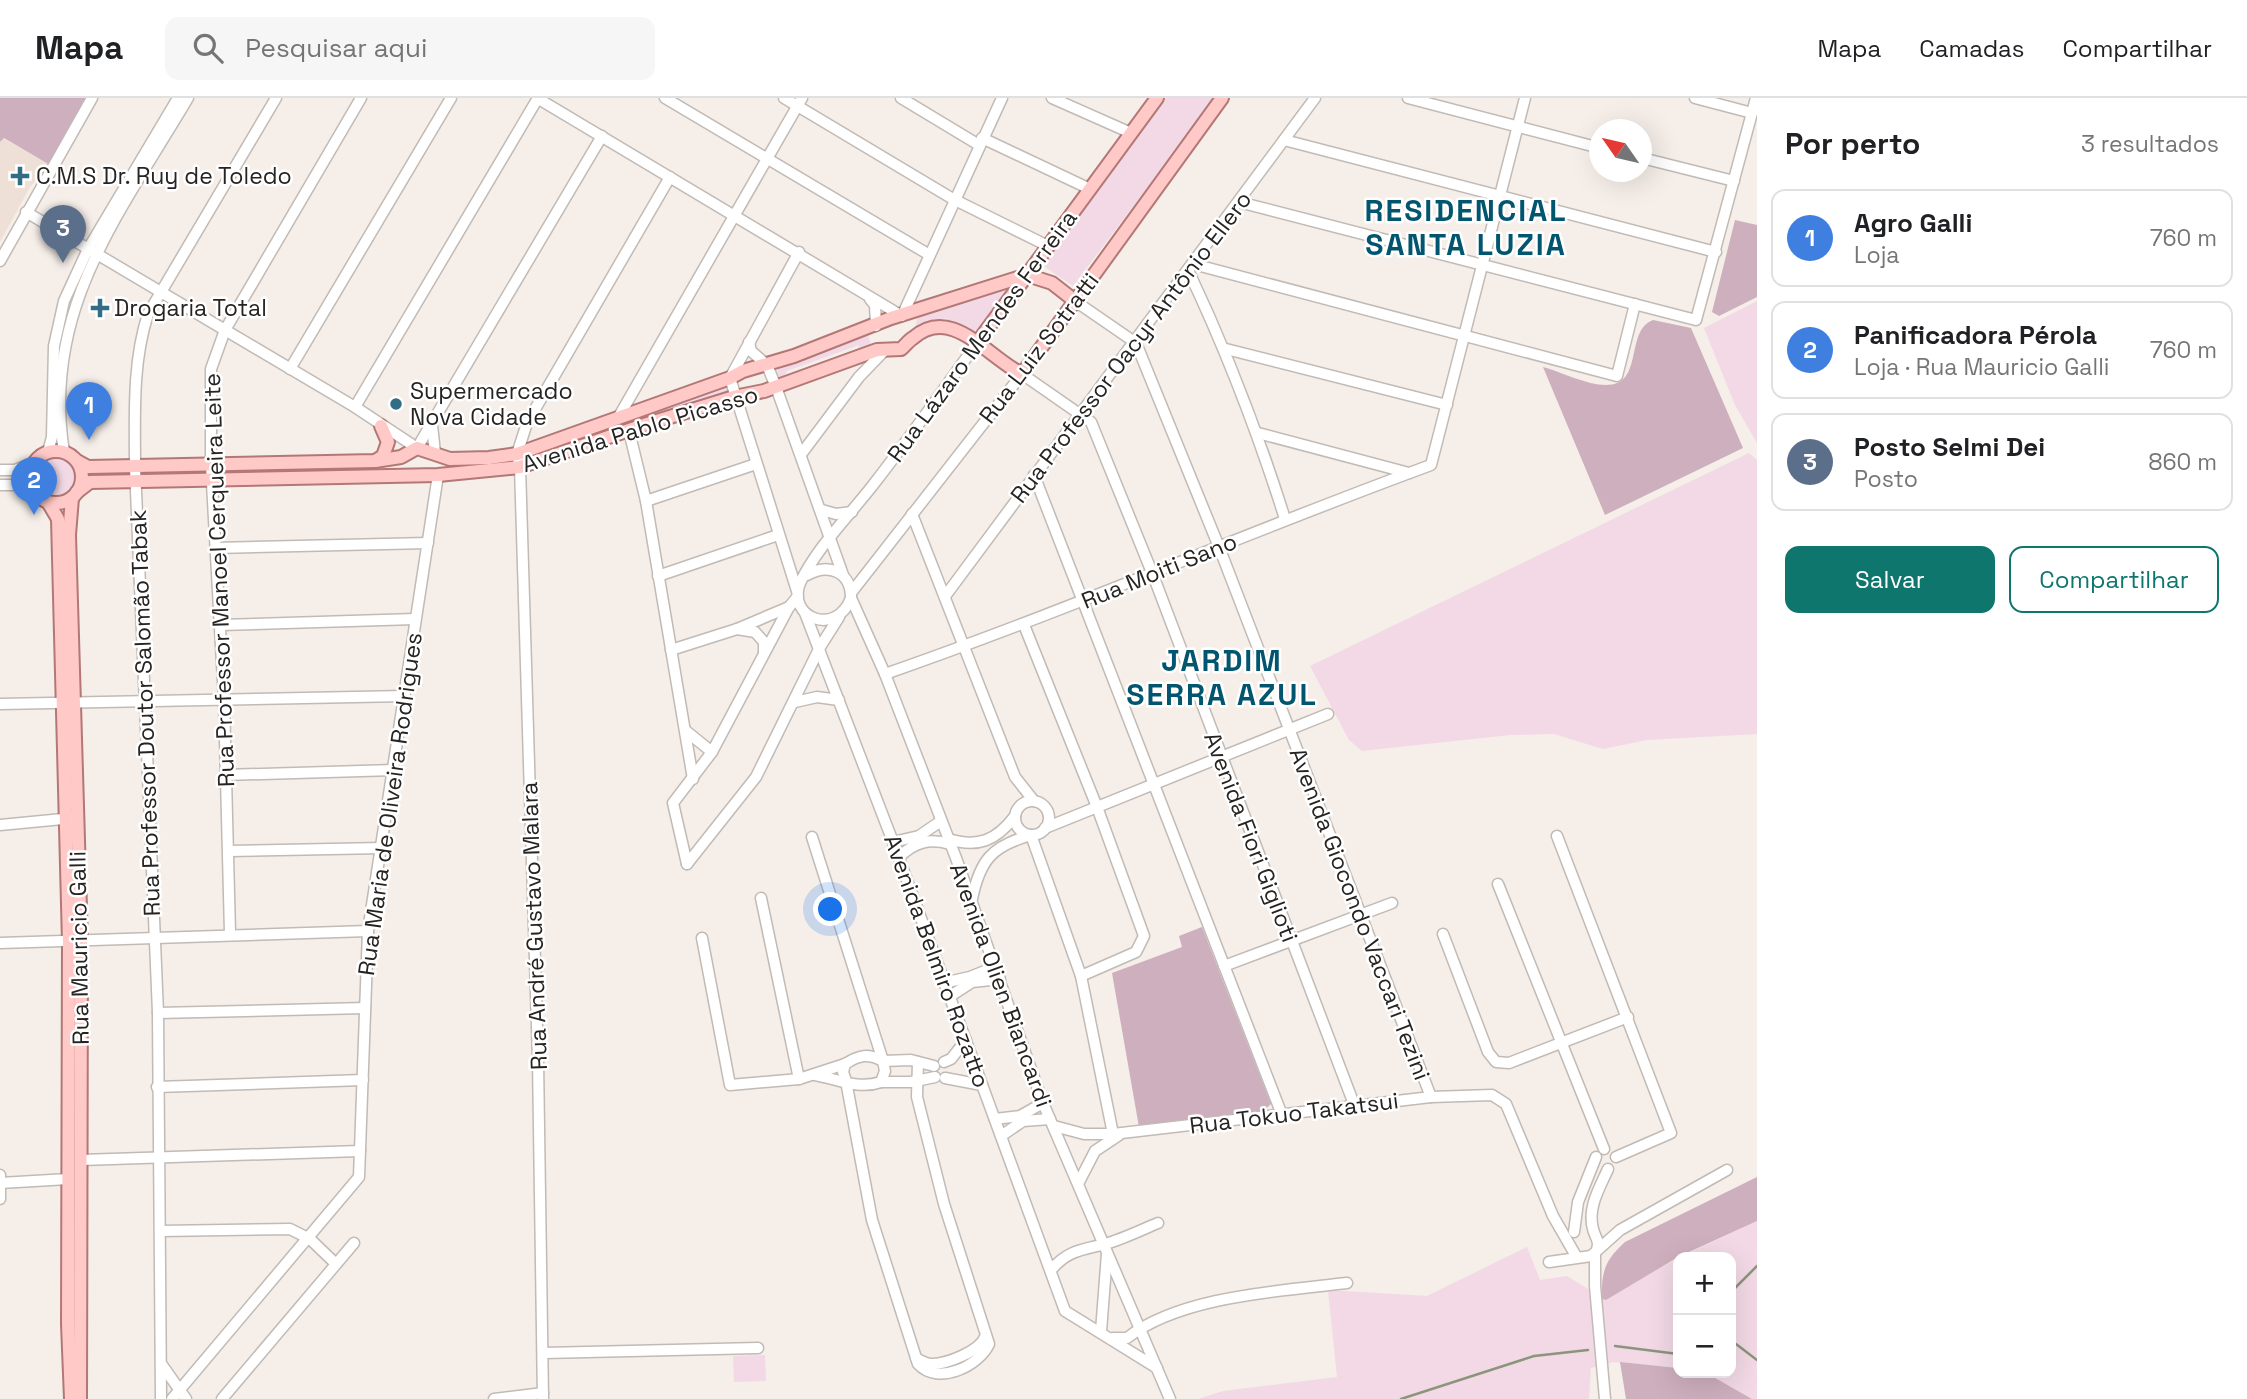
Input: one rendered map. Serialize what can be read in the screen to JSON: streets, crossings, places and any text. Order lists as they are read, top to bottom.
{
  "streets": {
    "main road": [
      "Rua Lázaro Mendes Ferreira",
      "Rua Luiz Sotratti",
      "Avenida Pablo Picasso",
      "Avenida Fiori Giglioti",
      "Rua Mauricio Galli"
    ],
    "street": [
      "Rua Professor Oacyr Antônio Ellero",
      "Rua Moiti Sano",
      "Rua Professor Manoel Cerqueira Leite",
      "Rua Professor Doutor Salomão Tabak",
      "Rua Maria de Oliveira Rodrigues",
      "Avenida Giocondo Vaccari Tezini",
      "Rua André Gustavo Malara",
      "Avenida Belmiro Rozatto",
      "Avenida Olien Biancardi",
      "Rua Tokuo Takatsui"
    ]
  },
  "crossings": [
    ["Rua Lázaro Mendes Ferreira", "Rua Luiz Sotratti"],
    ["Rua Lázaro Mendes Ferreira", "Avenida Pablo Picasso"],
    ["Rua Lázaro Mendes Ferreira", "Avenida Fiori Giglioti"],
    ["Rua Lázaro Mendes Ferreira", "Avenida Belmiro Rozatto"],
    ["Rua Lázaro Mendes Ferreira", "Avenida Olien Biancardi"],
    ["Rua Professor Oacyr Antônio Ellero", "Avenida Fiori Giglioti"],
    ["Rua Professor Oacyr Antônio Ellero", "Avenida Giocondo Vaccari Tezini"],
    ["Rua Luiz Sotratti", "Avenida Fiori Giglioti"],
    ["Rua Luiz Sotratti", "Avenida Belmiro Rozatto"],
    ["Rua Luiz Sotratti", "Avenida Olien Biancardi"],
    ["Avenida Pablo Picasso", "Rua Professor Manoel Cerqueira Leite"],
    ["Avenida Pablo Picasso", "Rua Professor Doutor Salomão Tabak"],
    ["Avenida Pablo Picasso", "Rua Maria de Oliveira Rodrigues"],
    ["Avenida Pablo Picasso", "Avenida Fiori Giglioti"],
    ["Avenida Pablo Picasso", "Rua André Gustavo Malara"],
    ["Avenida Pablo Picasso", "Rua Mauricio Galli"],
    ["Rua Moiti Sano", "Avenida Fiori Giglioti"],
    ["Rua Moiti Sano", "Avenida Giocondo Vaccari Tezini"],
    ["Rua Moiti Sano", "Avenida Olien Biancardi"],
    ["Avenida Fiori Giglioti", "Rua Tokuo Takatsui"],
    ["Avenida Giocondo Vaccari Tezini", "Rua Tokuo Takatsui"],
    ["Avenida Belmiro Rozatto", "Avenida Olien Biancardi"],
    ["Avenida Olien Biancardi", "Rua Tokuo Takatsui"]
  ],
  "districts": ["RESIDENCIAL SANTA LUZIA", "JARDIM SERRA AZUL"],
  "places": {
    "health": ["C.M.S Dr. Ruy de Toledo", "Drogaria Total"],
    "other": ["Supermercado Nova Cidade"]
  },
  "north": "top left",
  "page": {
    "header": "Mapa",
    "search": "Pesquisar aqui",
    "nav": ["Mapa", "Camadas", "Compartilhar"],
    "heading": ["Por perto", "3 resultados"],
    "list": [
      {
        "mark": "1",
        "name": "Agro Galli",
        "note": "Loja",
        "value": "760 m"
      },
      {
        "mark": "2",
        "name": "Panificadora Pérola",
        "note": "Loja · Rua Mauricio Galli",
        "value": "760 m"
      },
      {
        "mark": "3",
        "name": "Posto Selmi Dei",
        "note": "Posto",
        "value": "860 m"
      }
    ],
    "pins": ["3", "1", "2"],
    "buttons": ["Salvar", "Compartilhar"],
    "map_buttons": ["+", "−"]
  }
}
